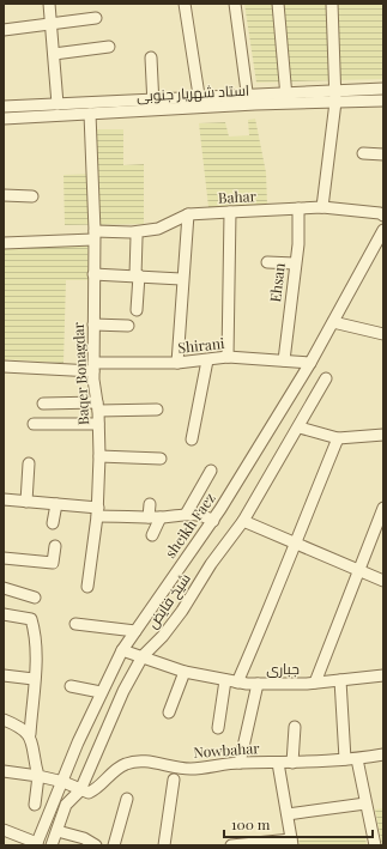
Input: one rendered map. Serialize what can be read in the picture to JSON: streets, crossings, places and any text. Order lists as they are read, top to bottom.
{
  "streets": {
    "street": [
      "استاد شهریار جنوبی",
      "Bahar",
      "Ehsan",
      "Shirani",
      "Baqer Bonagdar",
      "sheikh Faez",
      "شیخ فایض",
      "جباری",
      "Nowbahar"
    ]
  },
  "crossings": [
    ["استاد شهریار جنوبی", "Baqer Bonagdar"],
    ["Bahar", "Ehsan"],
    ["Bahar", "Baqer Bonagdar"],
    ["Ehsan", "Shirani"],
    ["Shirani", "Baqer Bonagdar"],
    ["Shirani", "sheikh Faez"],
    ["sheikh Faez", "جباری"],
    ["شیخ فایض", "جباری"],
    ["شیخ فایض", "Nowbahar"]
  ],
  "scale_bar": "100 m"
}
